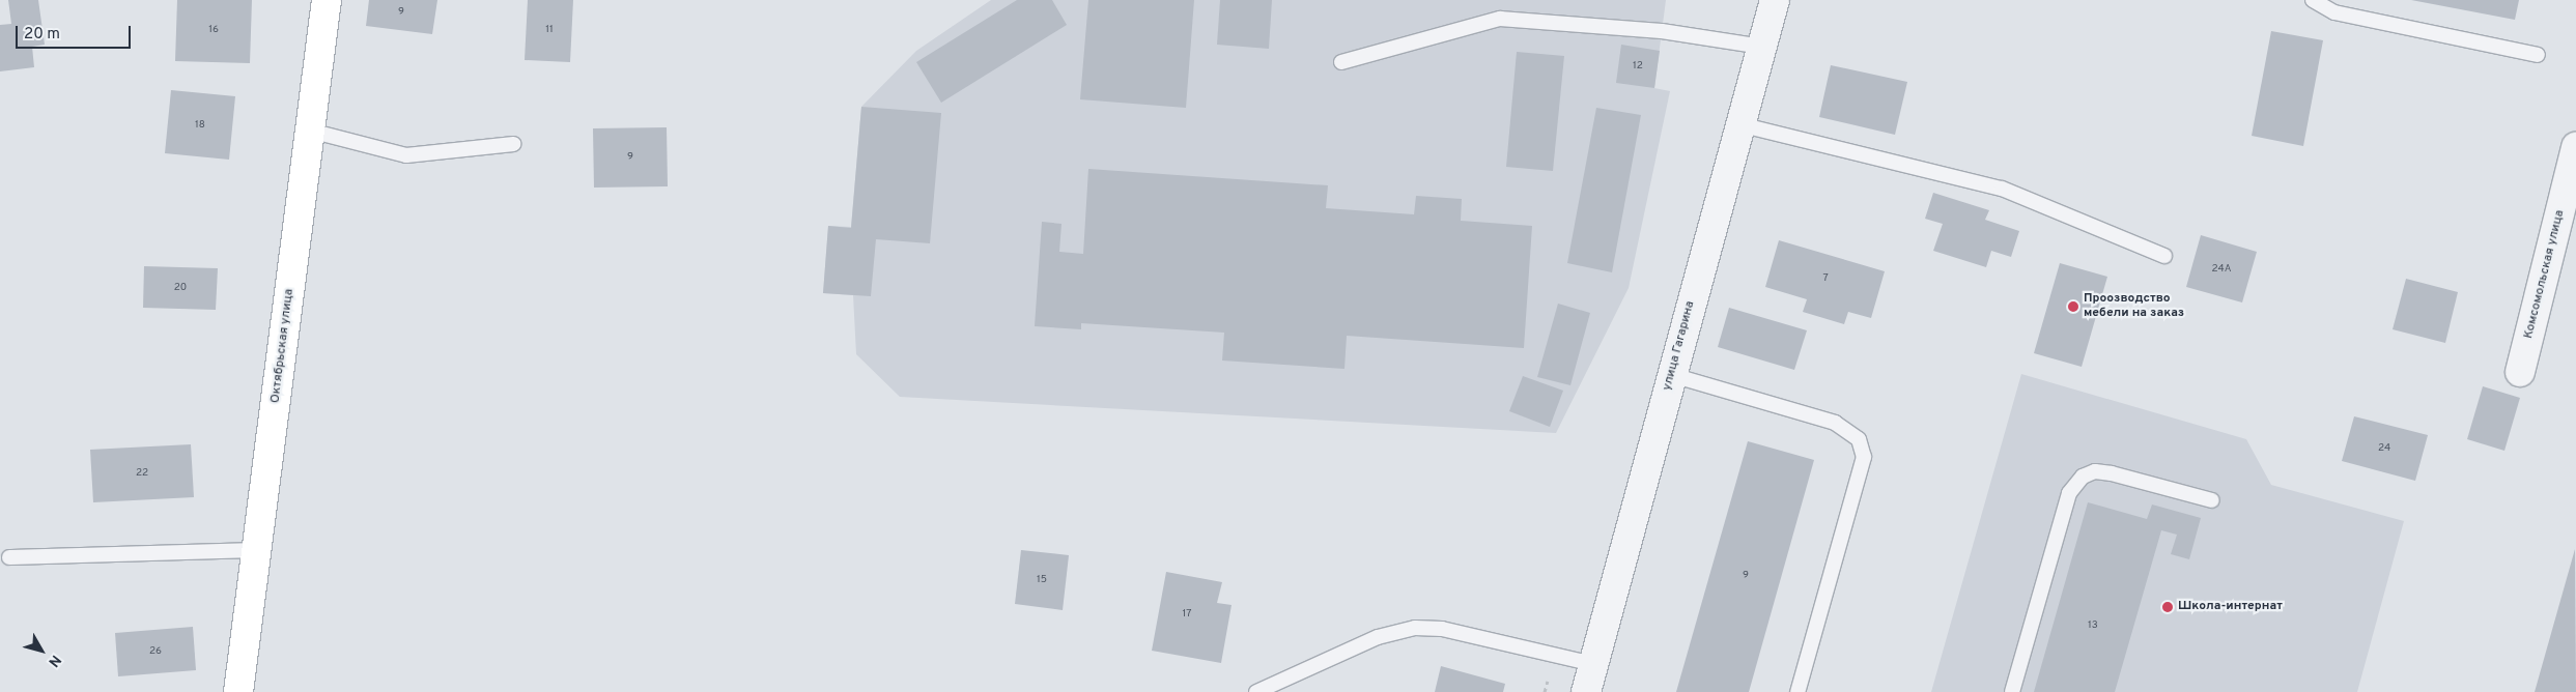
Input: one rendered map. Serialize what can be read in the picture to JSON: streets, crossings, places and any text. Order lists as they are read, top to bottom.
{
  "streets": {
    "street": ["Комсомольская улица", "Октябрьская улица", "улица Гагарина"]
  },
  "places": ["Проозводство мебели на заказ", "Школа-интернат"],
  "house_numbers": [
    "9",
    "16",
    "11",
    "12",
    "18",
    "9",
    "24А",
    "7",
    "20",
    "24",
    "22",
    "9",
    "15",
    "17",
    "13",
    "26"
  ],
  "scale_bar": "20 m",
  "north": "bottom right"
}
